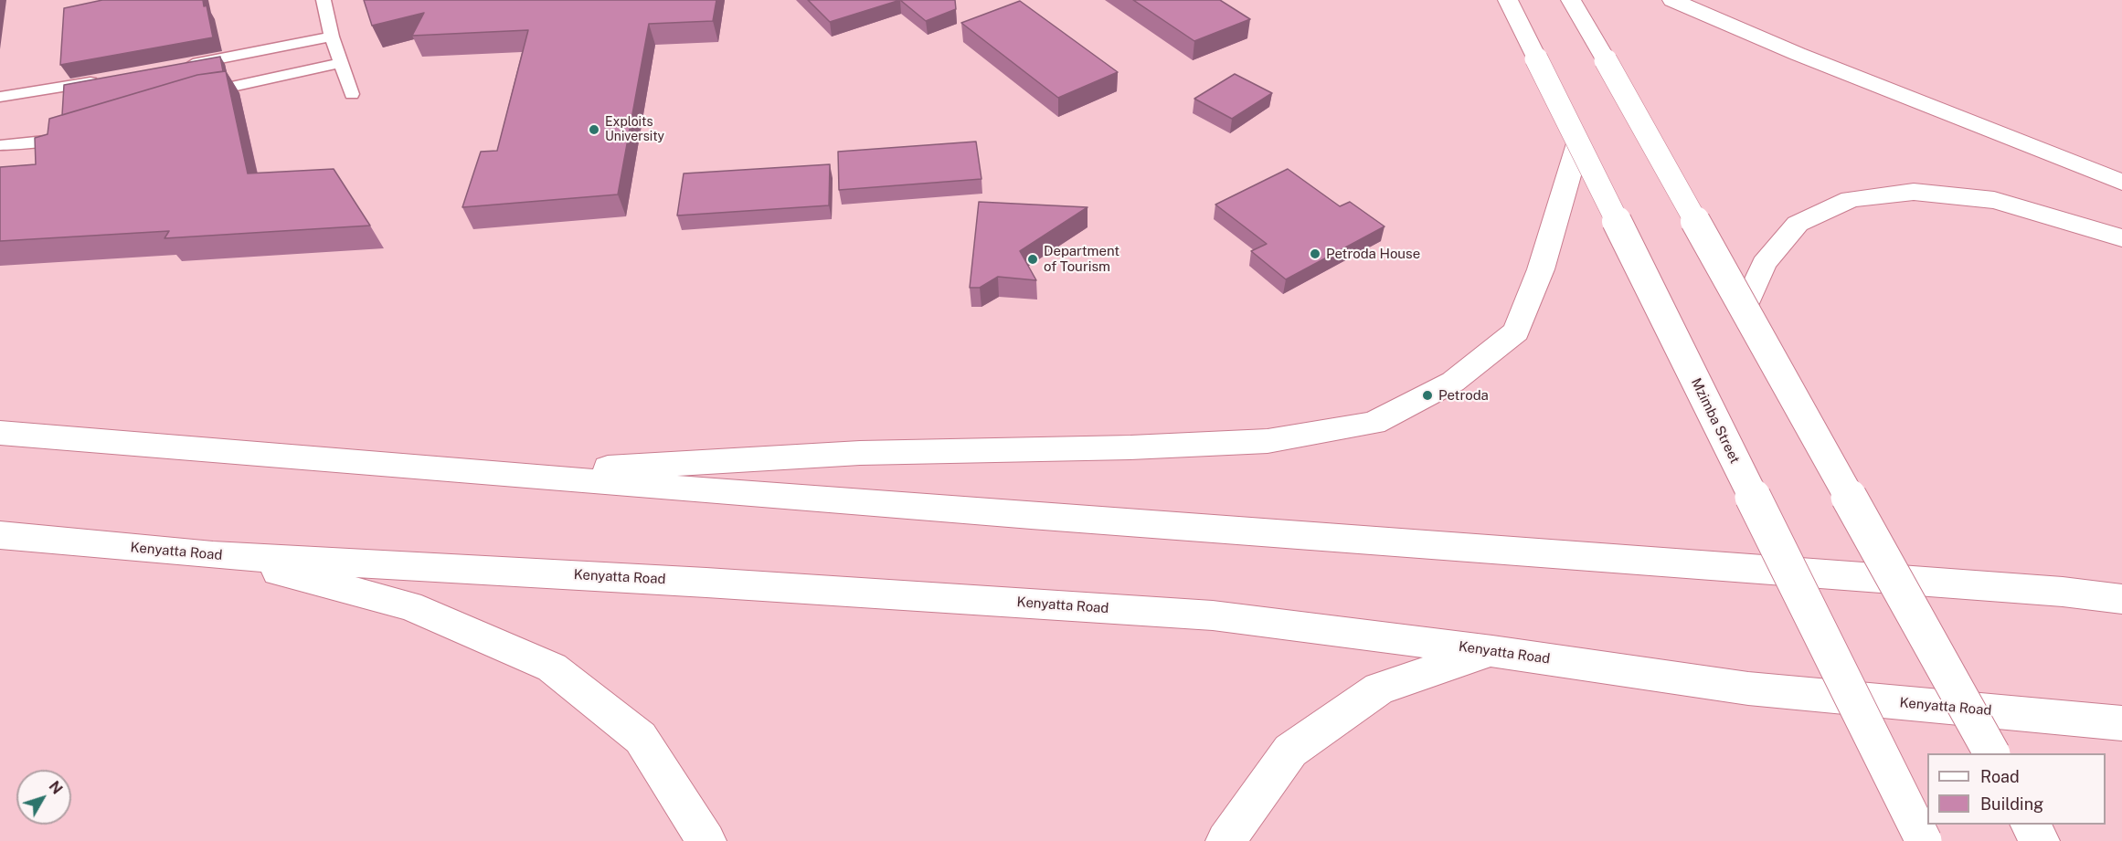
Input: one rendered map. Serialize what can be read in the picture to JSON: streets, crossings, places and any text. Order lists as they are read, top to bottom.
{
  "streets": {
    "main road": ["Mzimba Street", "Kenyatta Road"]
  },
  "places": [
    "Exploits University",
    "Petroda House",
    "Department of Tourism",
    "Petroda"
  ],
  "legend": ["Road", "Building"],
  "north": "top right"
}
